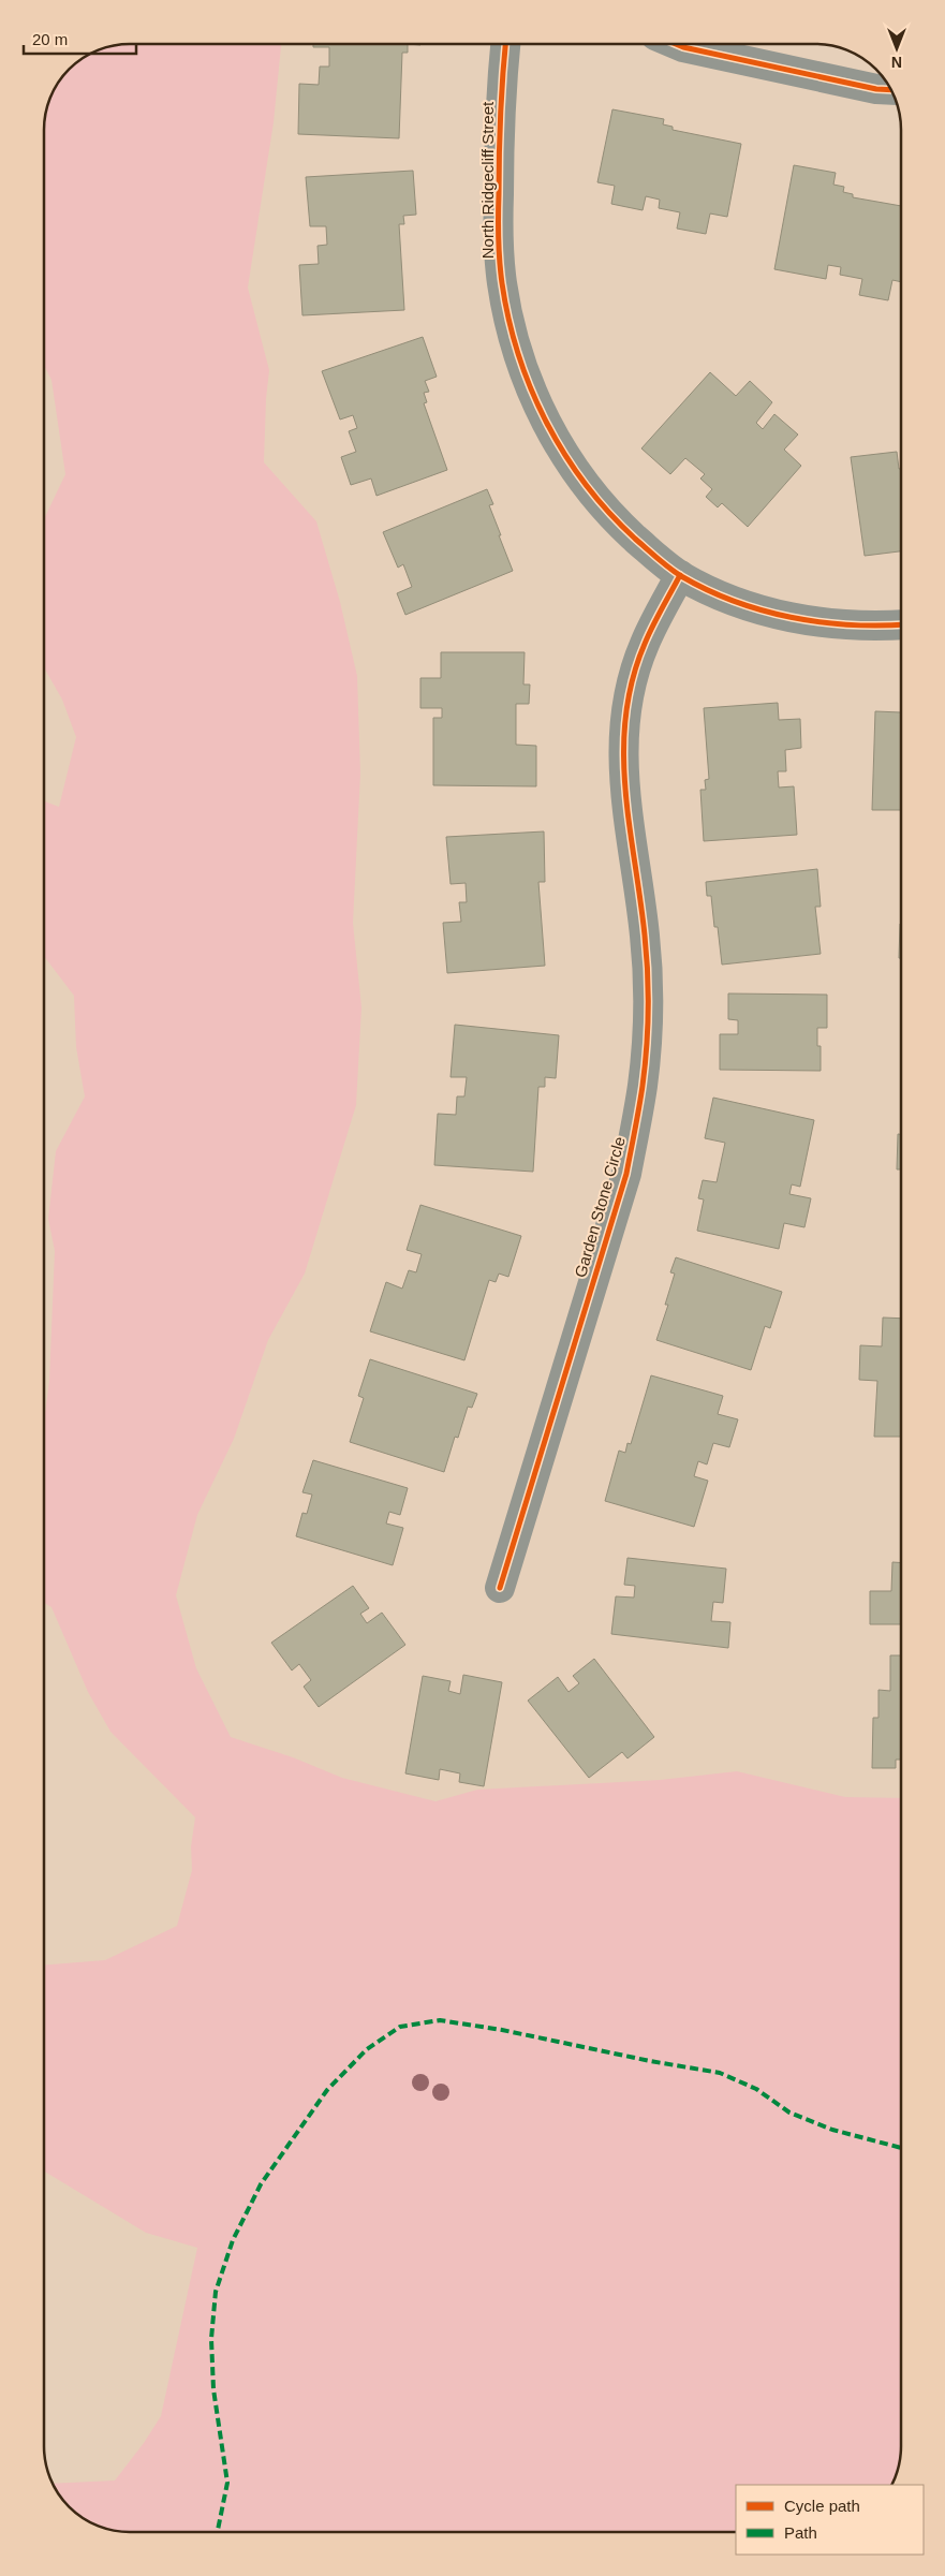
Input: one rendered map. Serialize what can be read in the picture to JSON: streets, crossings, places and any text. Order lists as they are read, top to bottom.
{
  "streets": {
    "street": ["North Ridgecliff Street", "Garden Stone Circle"]
  },
  "crossings": [
    ["North Ridgecliff Street", "Garden Stone Circle"]
  ],
  "legend": ["Cycle path", "Path"],
  "scale_bar": "20 m",
  "north": "bottom"
}
